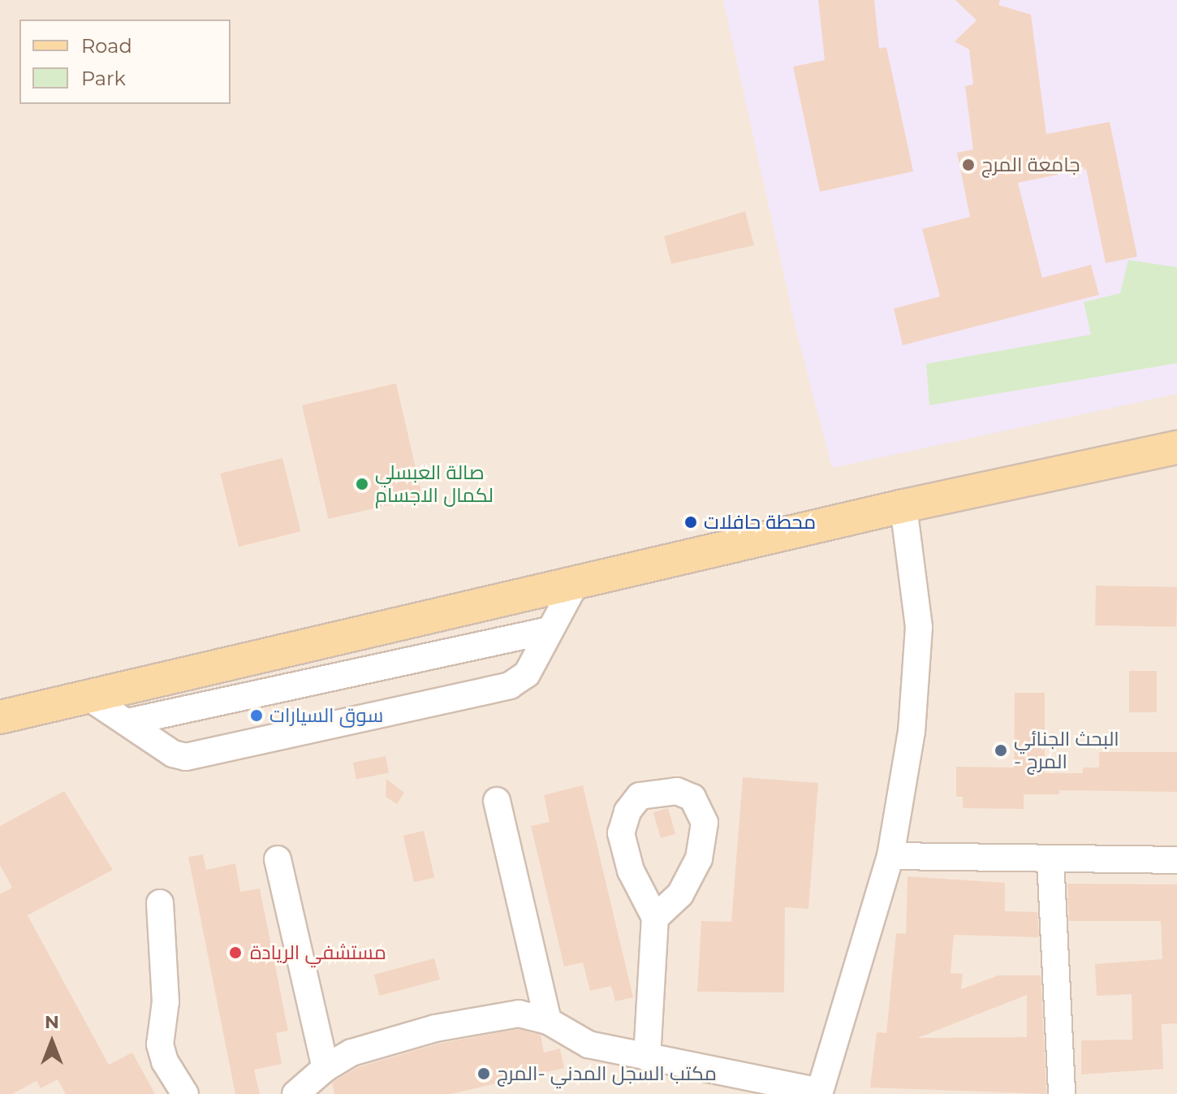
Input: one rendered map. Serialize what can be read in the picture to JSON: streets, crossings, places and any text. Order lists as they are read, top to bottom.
{
  "places": [
    "جامعة المرج",
    "صالة العبسلي لكمال الاجسام",
    "محطة حافلات",
    "سوق السيارات",
    "البحث الجنائي - المرج",
    "مستشفي الريادة",
    "مكتب السجل المدني -المرج"
  ],
  "legend": ["Road", "Park"],
  "north": "top"
}
